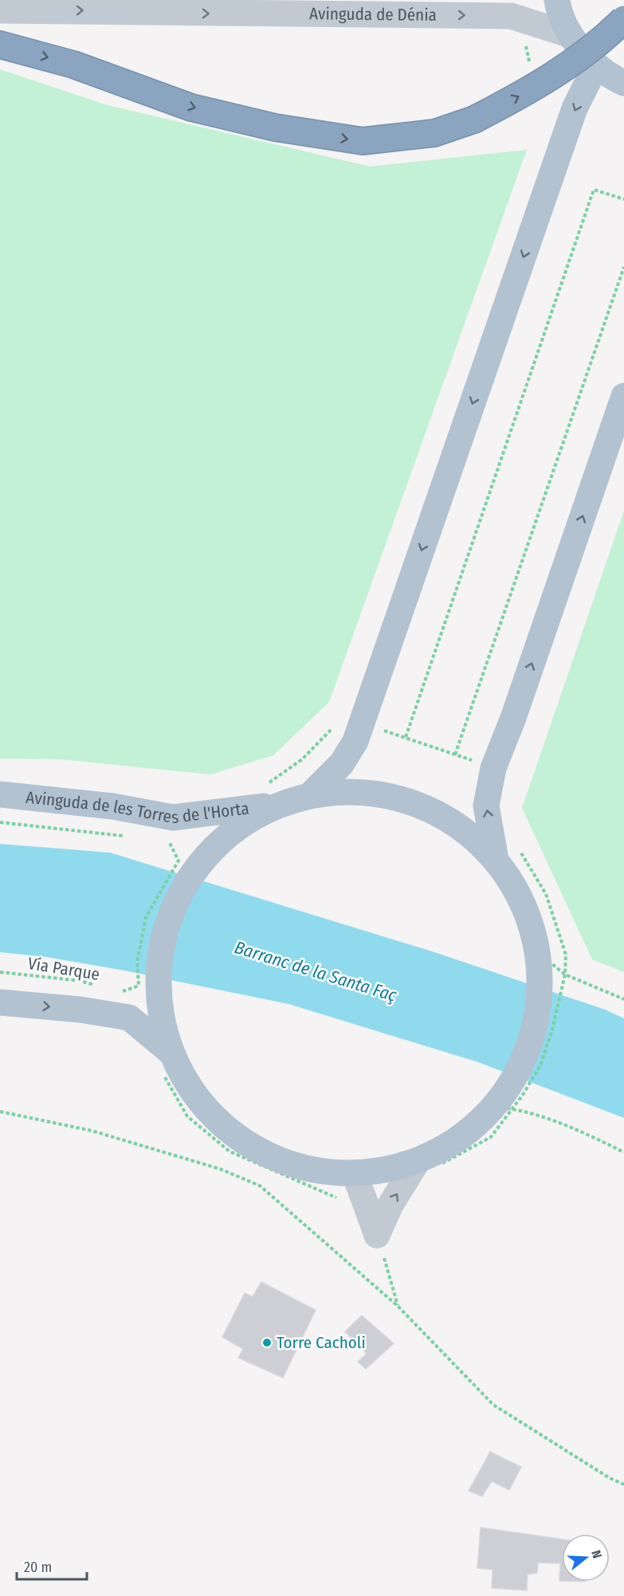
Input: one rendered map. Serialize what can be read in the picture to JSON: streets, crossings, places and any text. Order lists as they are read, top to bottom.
{
  "streets": {
    "main road": ["Avinguda de les Torres de l'Horta"],
    "street": ["Avinguda de Dénia"],
    "path": ["Vía Parque"]
  },
  "one_way": ["Avinguda de Dénia"],
  "water": ["Barranc de la Santa Faç"],
  "places": ["Torre Cacholi"],
  "scale_bar": "20 m",
  "north": "right"
}
